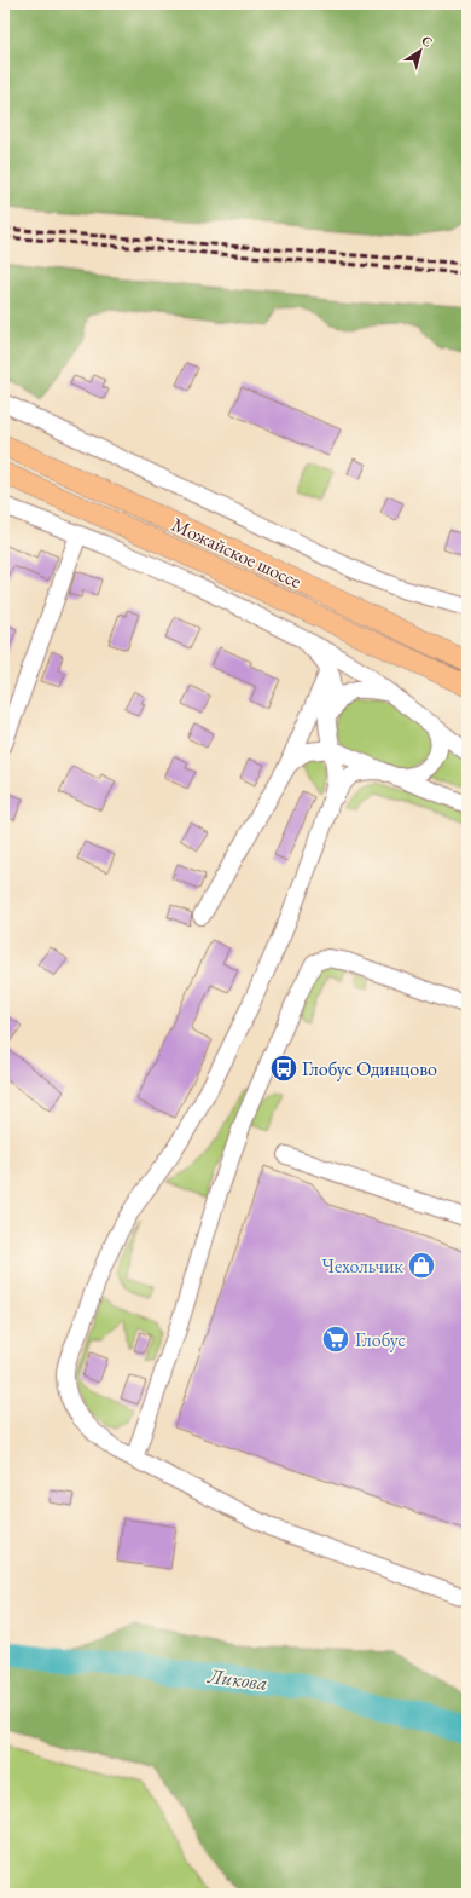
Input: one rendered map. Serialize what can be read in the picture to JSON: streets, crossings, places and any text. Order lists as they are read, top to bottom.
{
  "streets": {
    "main road": ["Можайское шоссе"]
  },
  "water": ["Ликова"],
  "places": {
    "bus stop": ["Глобус Одинцово"],
    "shop": ["Чехольчик"],
    "supermarket": ["Глобус"]
  },
  "north": "top right"
}
